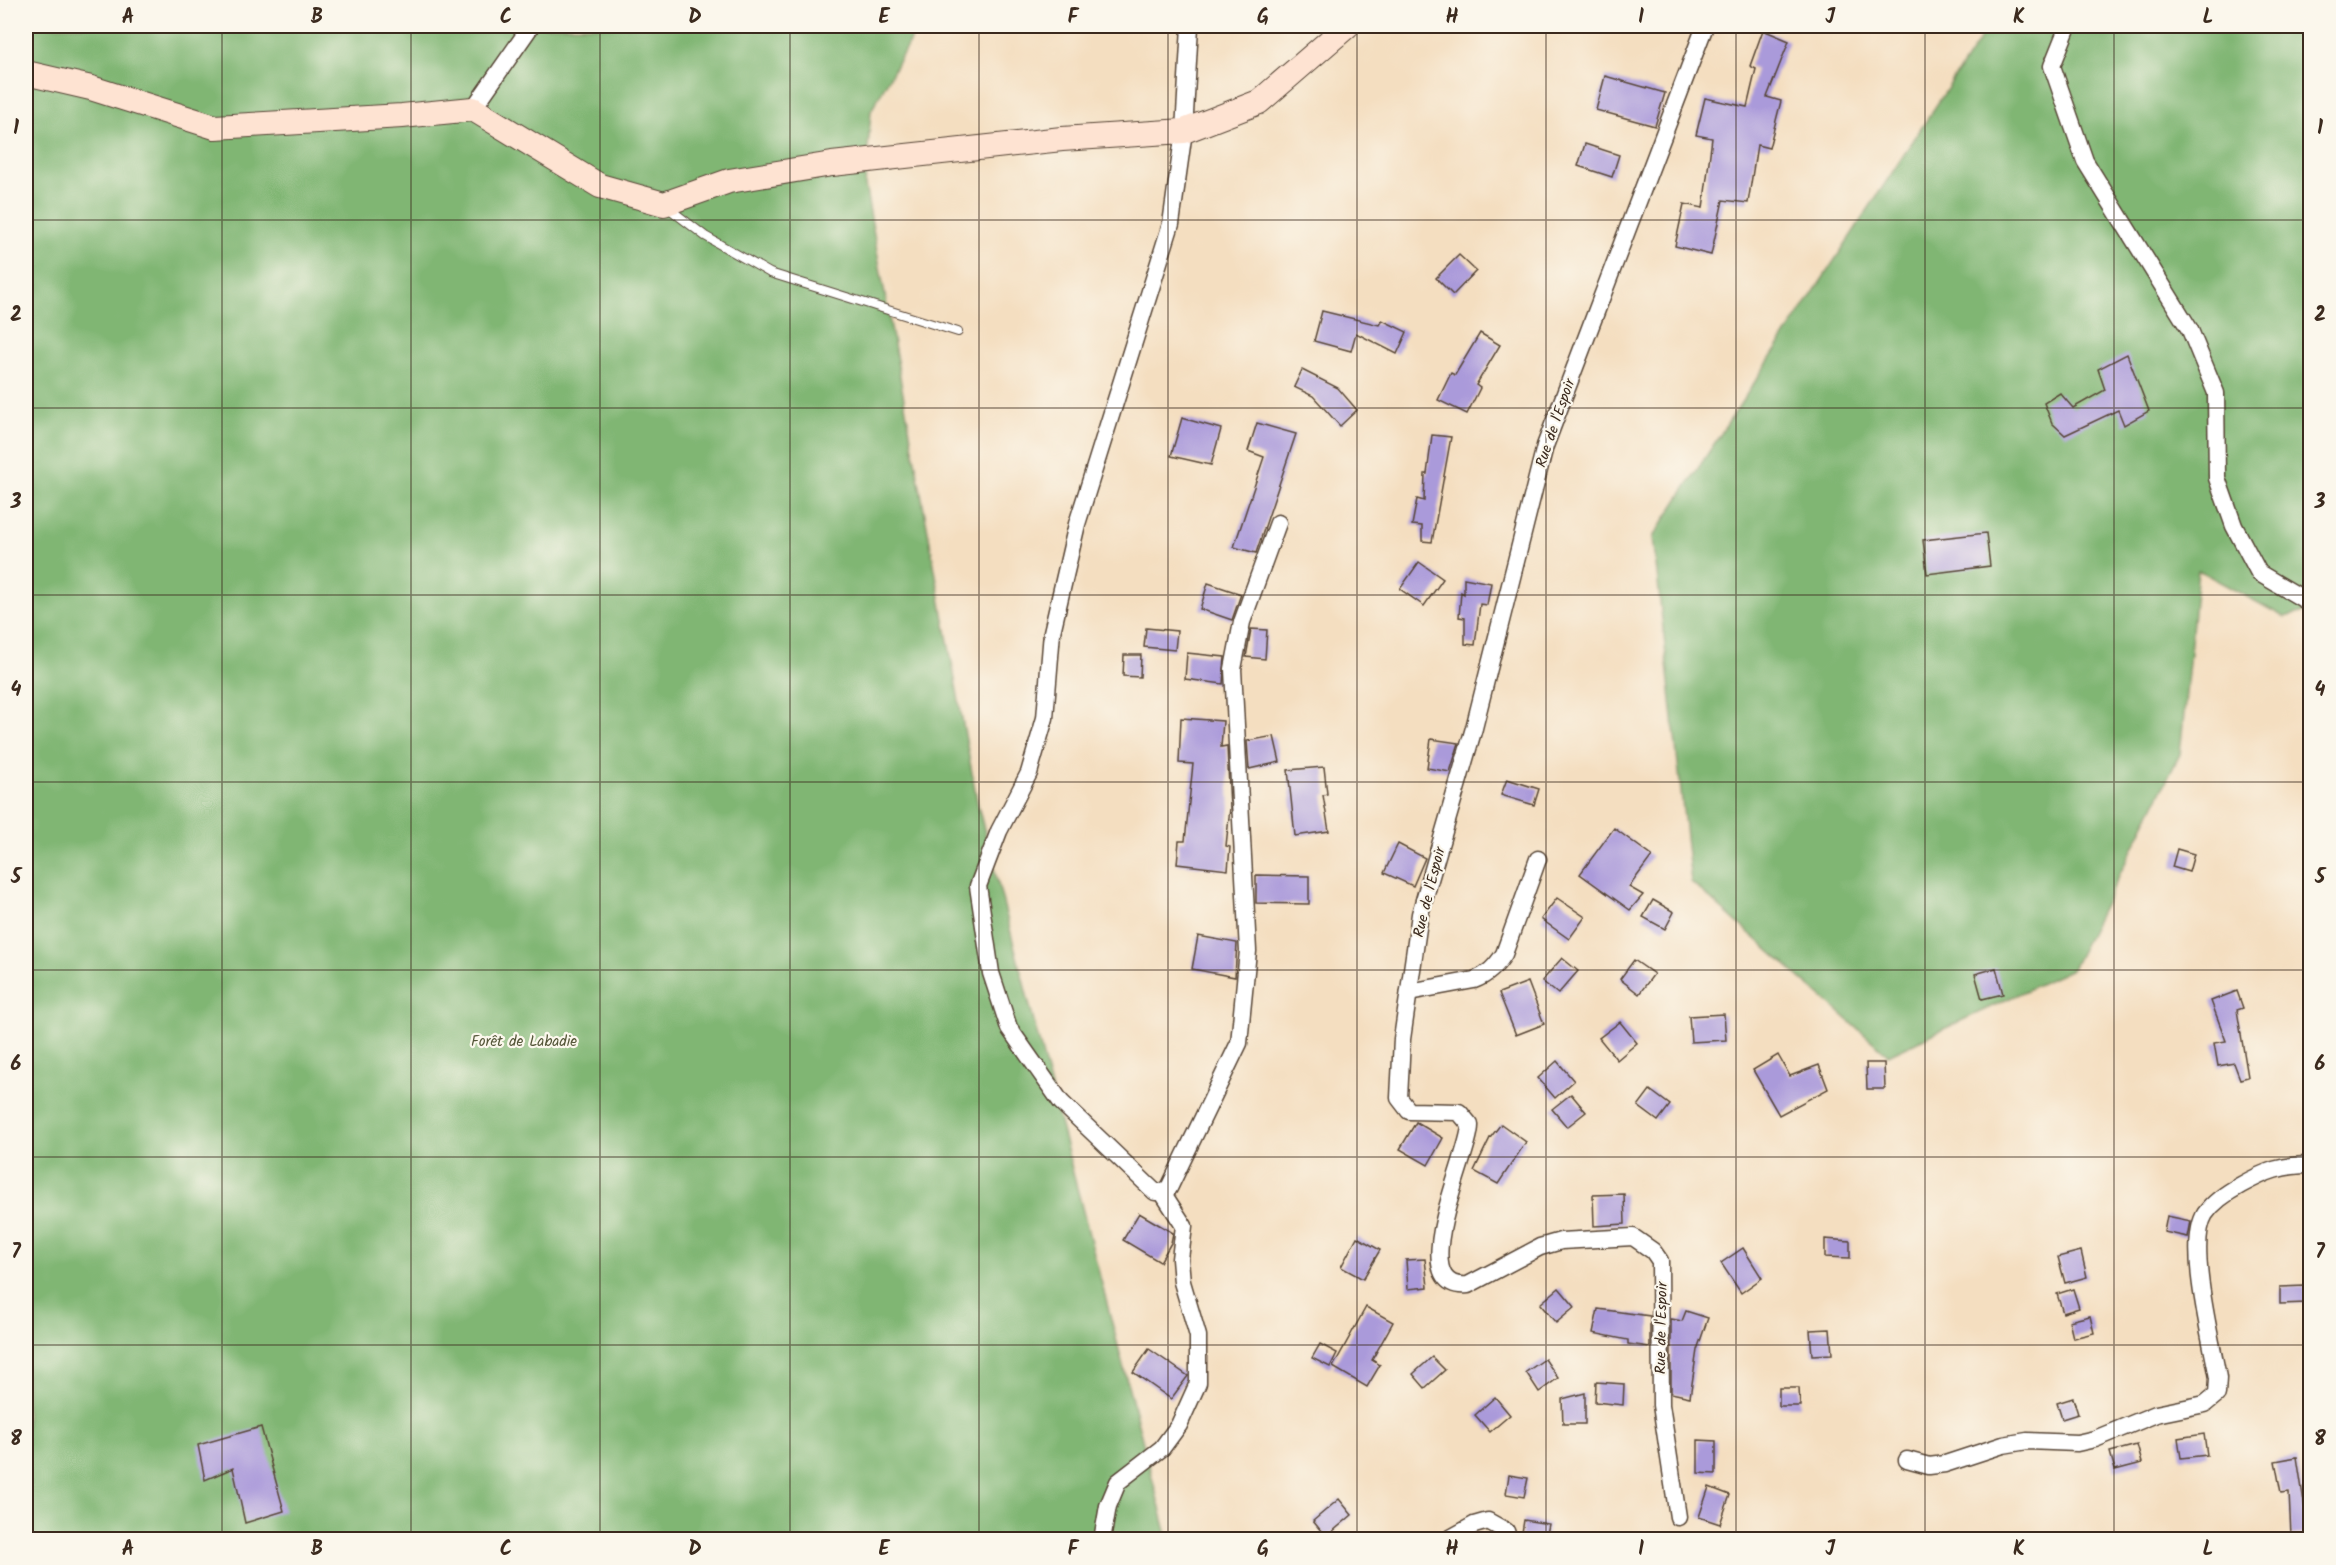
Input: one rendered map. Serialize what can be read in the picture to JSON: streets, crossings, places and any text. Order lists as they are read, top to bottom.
{
  "streets": {
    "street": ["Rue de l'Espoir"]
  },
  "parks": ["Forêt de Labadie"],
  "grid": {
    "columns": [
      "A",
      "B",
      "C",
      "D",
      "E",
      "F",
      "G",
      "H",
      "I",
      "J",
      "K",
      "L"
    ],
    "rows": [
      "1",
      "2",
      "3",
      "4",
      "5",
      "6",
      "7",
      "8"
    ]
  }
}
